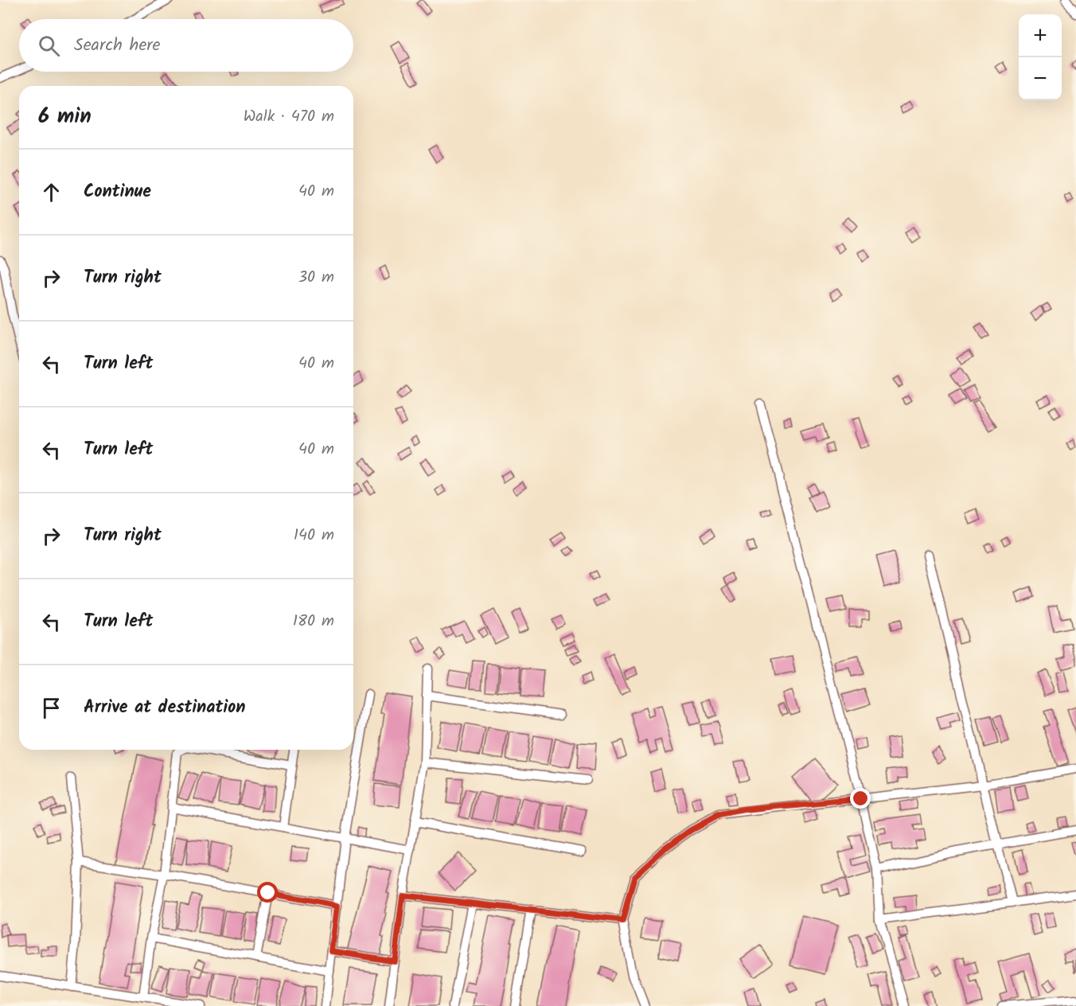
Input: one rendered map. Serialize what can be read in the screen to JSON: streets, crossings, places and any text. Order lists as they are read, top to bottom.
{
  "page": {
    "map_buttons": ["+", "−"],
    "search": "Search here",
    "heading": ["6 min", "Walk · 470 m"],
    "list": [
      ["Continue", "40 m"],
      ["Turn right", "30 m"],
      ["Turn left", "40 m"],
      ["Turn left", "40 m"],
      ["Turn right", "140 m"],
      ["Turn left", "180 m"],
      "Arrive at destination"
    ]
  }
}
